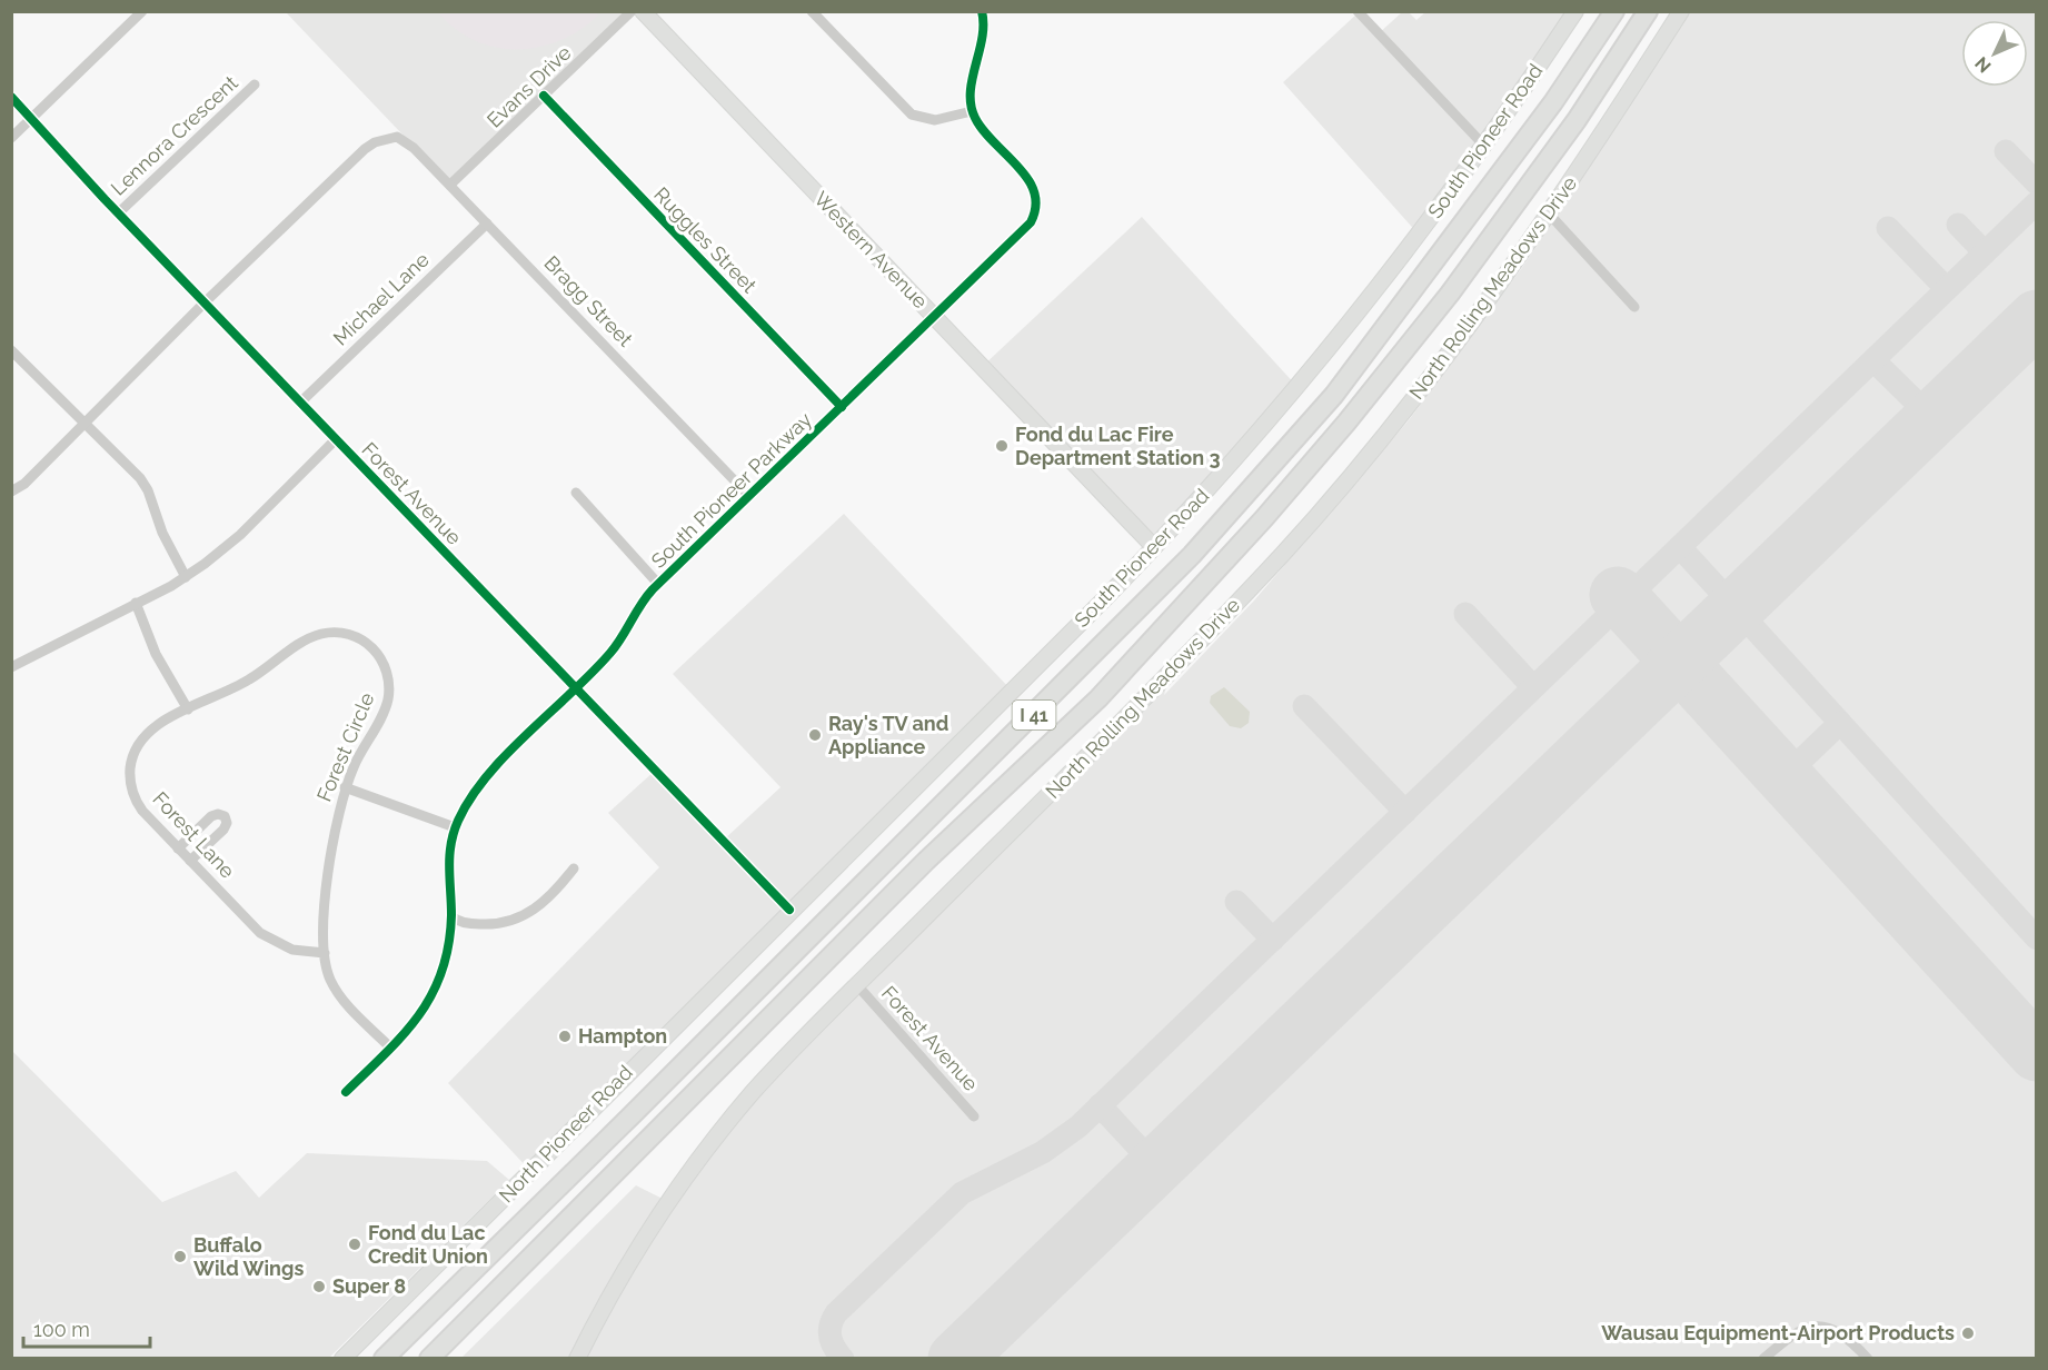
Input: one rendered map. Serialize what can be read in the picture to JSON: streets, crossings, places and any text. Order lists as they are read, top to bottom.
{
  "streets": {
    "highway": ["I 41"],
    "main road": [
      "South Pioneer Road",
      "Western Avenue",
      "North Rolling Meadows Drive",
      "North Pioneer Road"
    ],
    "street": [
      "Evans Drive",
      "Lennora Crescent",
      "Ruggles Street",
      "Michael Lane",
      "Bragg Street",
      "South Pioneer Parkway",
      "Forest Avenue",
      "Forest Circle",
      "Forest Lane"
    ]
  },
  "crossings": [
    ["Evans Drive", "Ruggles Street"],
    ["Evans Drive", "Bragg Street"],
    ["Lennora Crescent", "Forest Avenue"],
    ["South Pioneer Road", "Western Avenue"],
    ["South Pioneer Road", "Forest Avenue"],
    ["South Pioneer Road", "North Pioneer Road"],
    ["Ruggles Street", "South Pioneer Parkway"],
    ["Western Avenue", "South Pioneer Parkway"],
    ["North Rolling Meadows Drive", "Forest Avenue"],
    ["Michael Lane", "Bragg Street"],
    ["Michael Lane", "Forest Avenue"],
    ["Bragg Street", "South Pioneer Parkway"],
    ["Bragg Street", "Forest Avenue"],
    ["South Pioneer Parkway", "Forest Avenue"],
    ["Forest Avenue", "North Pioneer Road"],
    ["Forest Circle", "Forest Lane"]
  ],
  "places": [
    "Fond du Lac Fire Department Station 3",
    "Ray's TV and Appliance",
    "Hampton",
    "Fond du Lac Credit Union",
    "Buffalo Wild Wings",
    "Super 8",
    "Wausau Equipment-Airport Products"
  ],
  "scale_bar": "100 m",
  "north": "bottom left"
}
